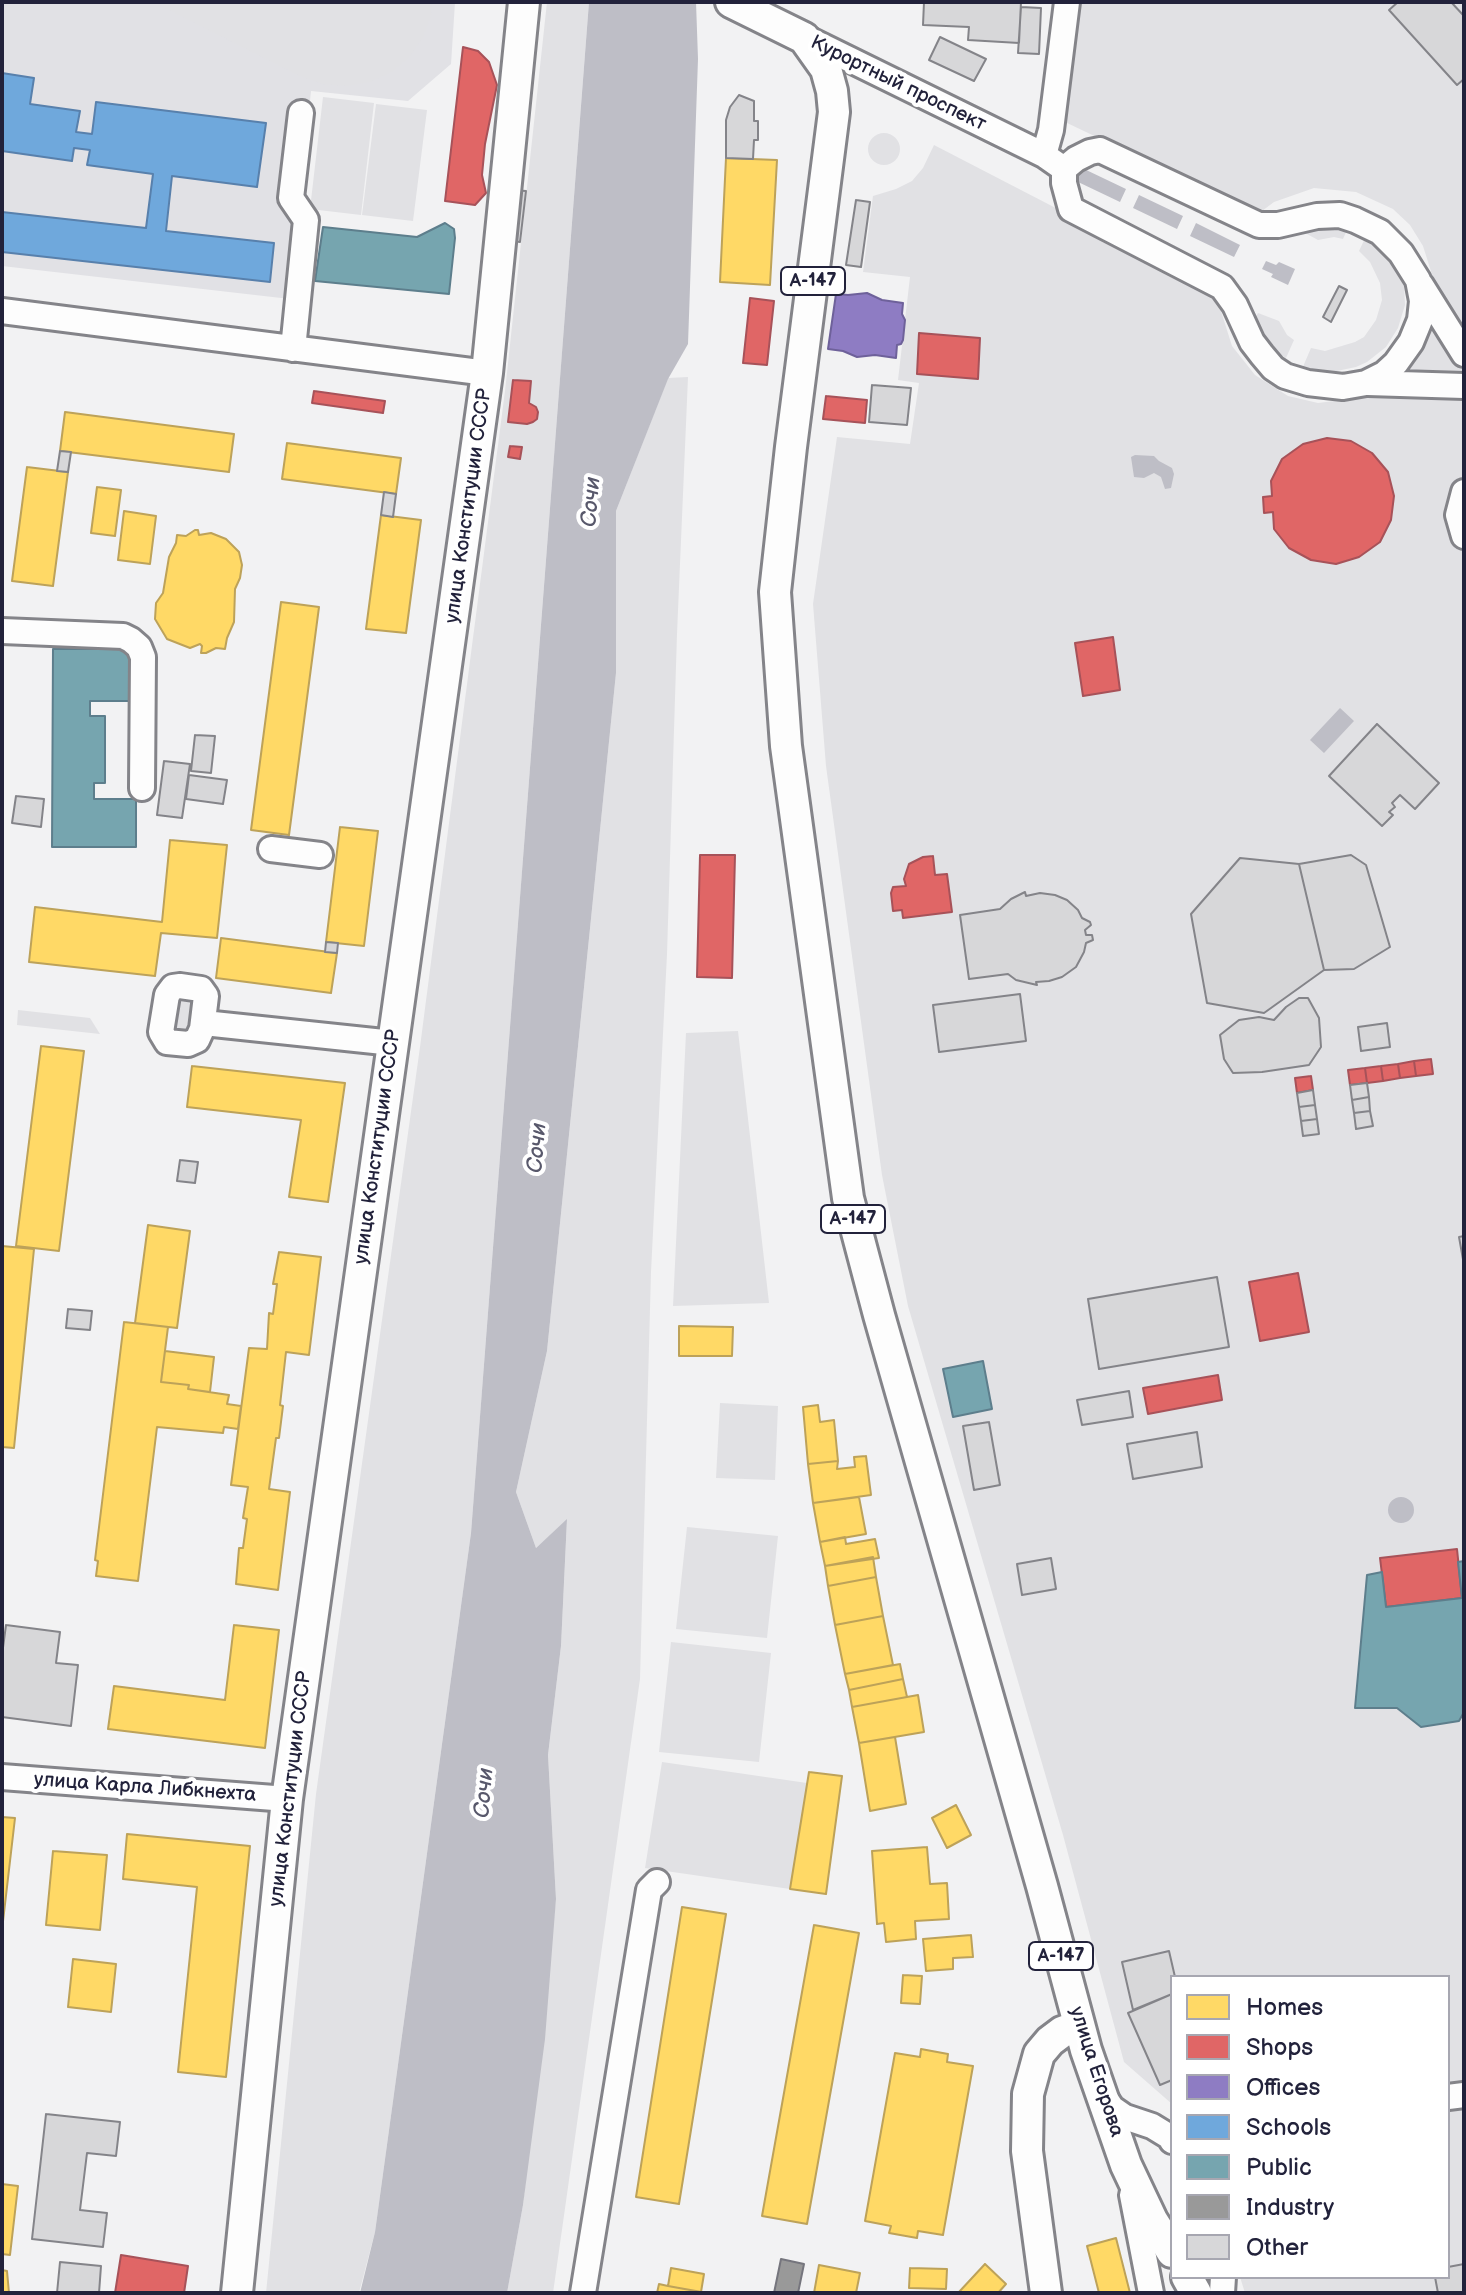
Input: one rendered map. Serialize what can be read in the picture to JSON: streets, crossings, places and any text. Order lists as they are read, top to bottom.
{
  "streets": {
    "main road": [
      "Курортный проспект",
      "А-147",
      "улица Конституции СССР",
      "улица Егорова"
    ],
    "street": ["улица Карла Либкнехта"]
  },
  "crossings": [
    ["Курортный проспект", "улица Егорова"],
    ["А-147", "улица Егорова"],
    ["улица Конституции СССР", "улица Карла Либкнехта"]
  ],
  "water": ["Сочи"],
  "legend": [
    "Homes",
    "Shops",
    "Offices",
    "Schools",
    "Public",
    "Industry",
    "Other"
  ]
}
